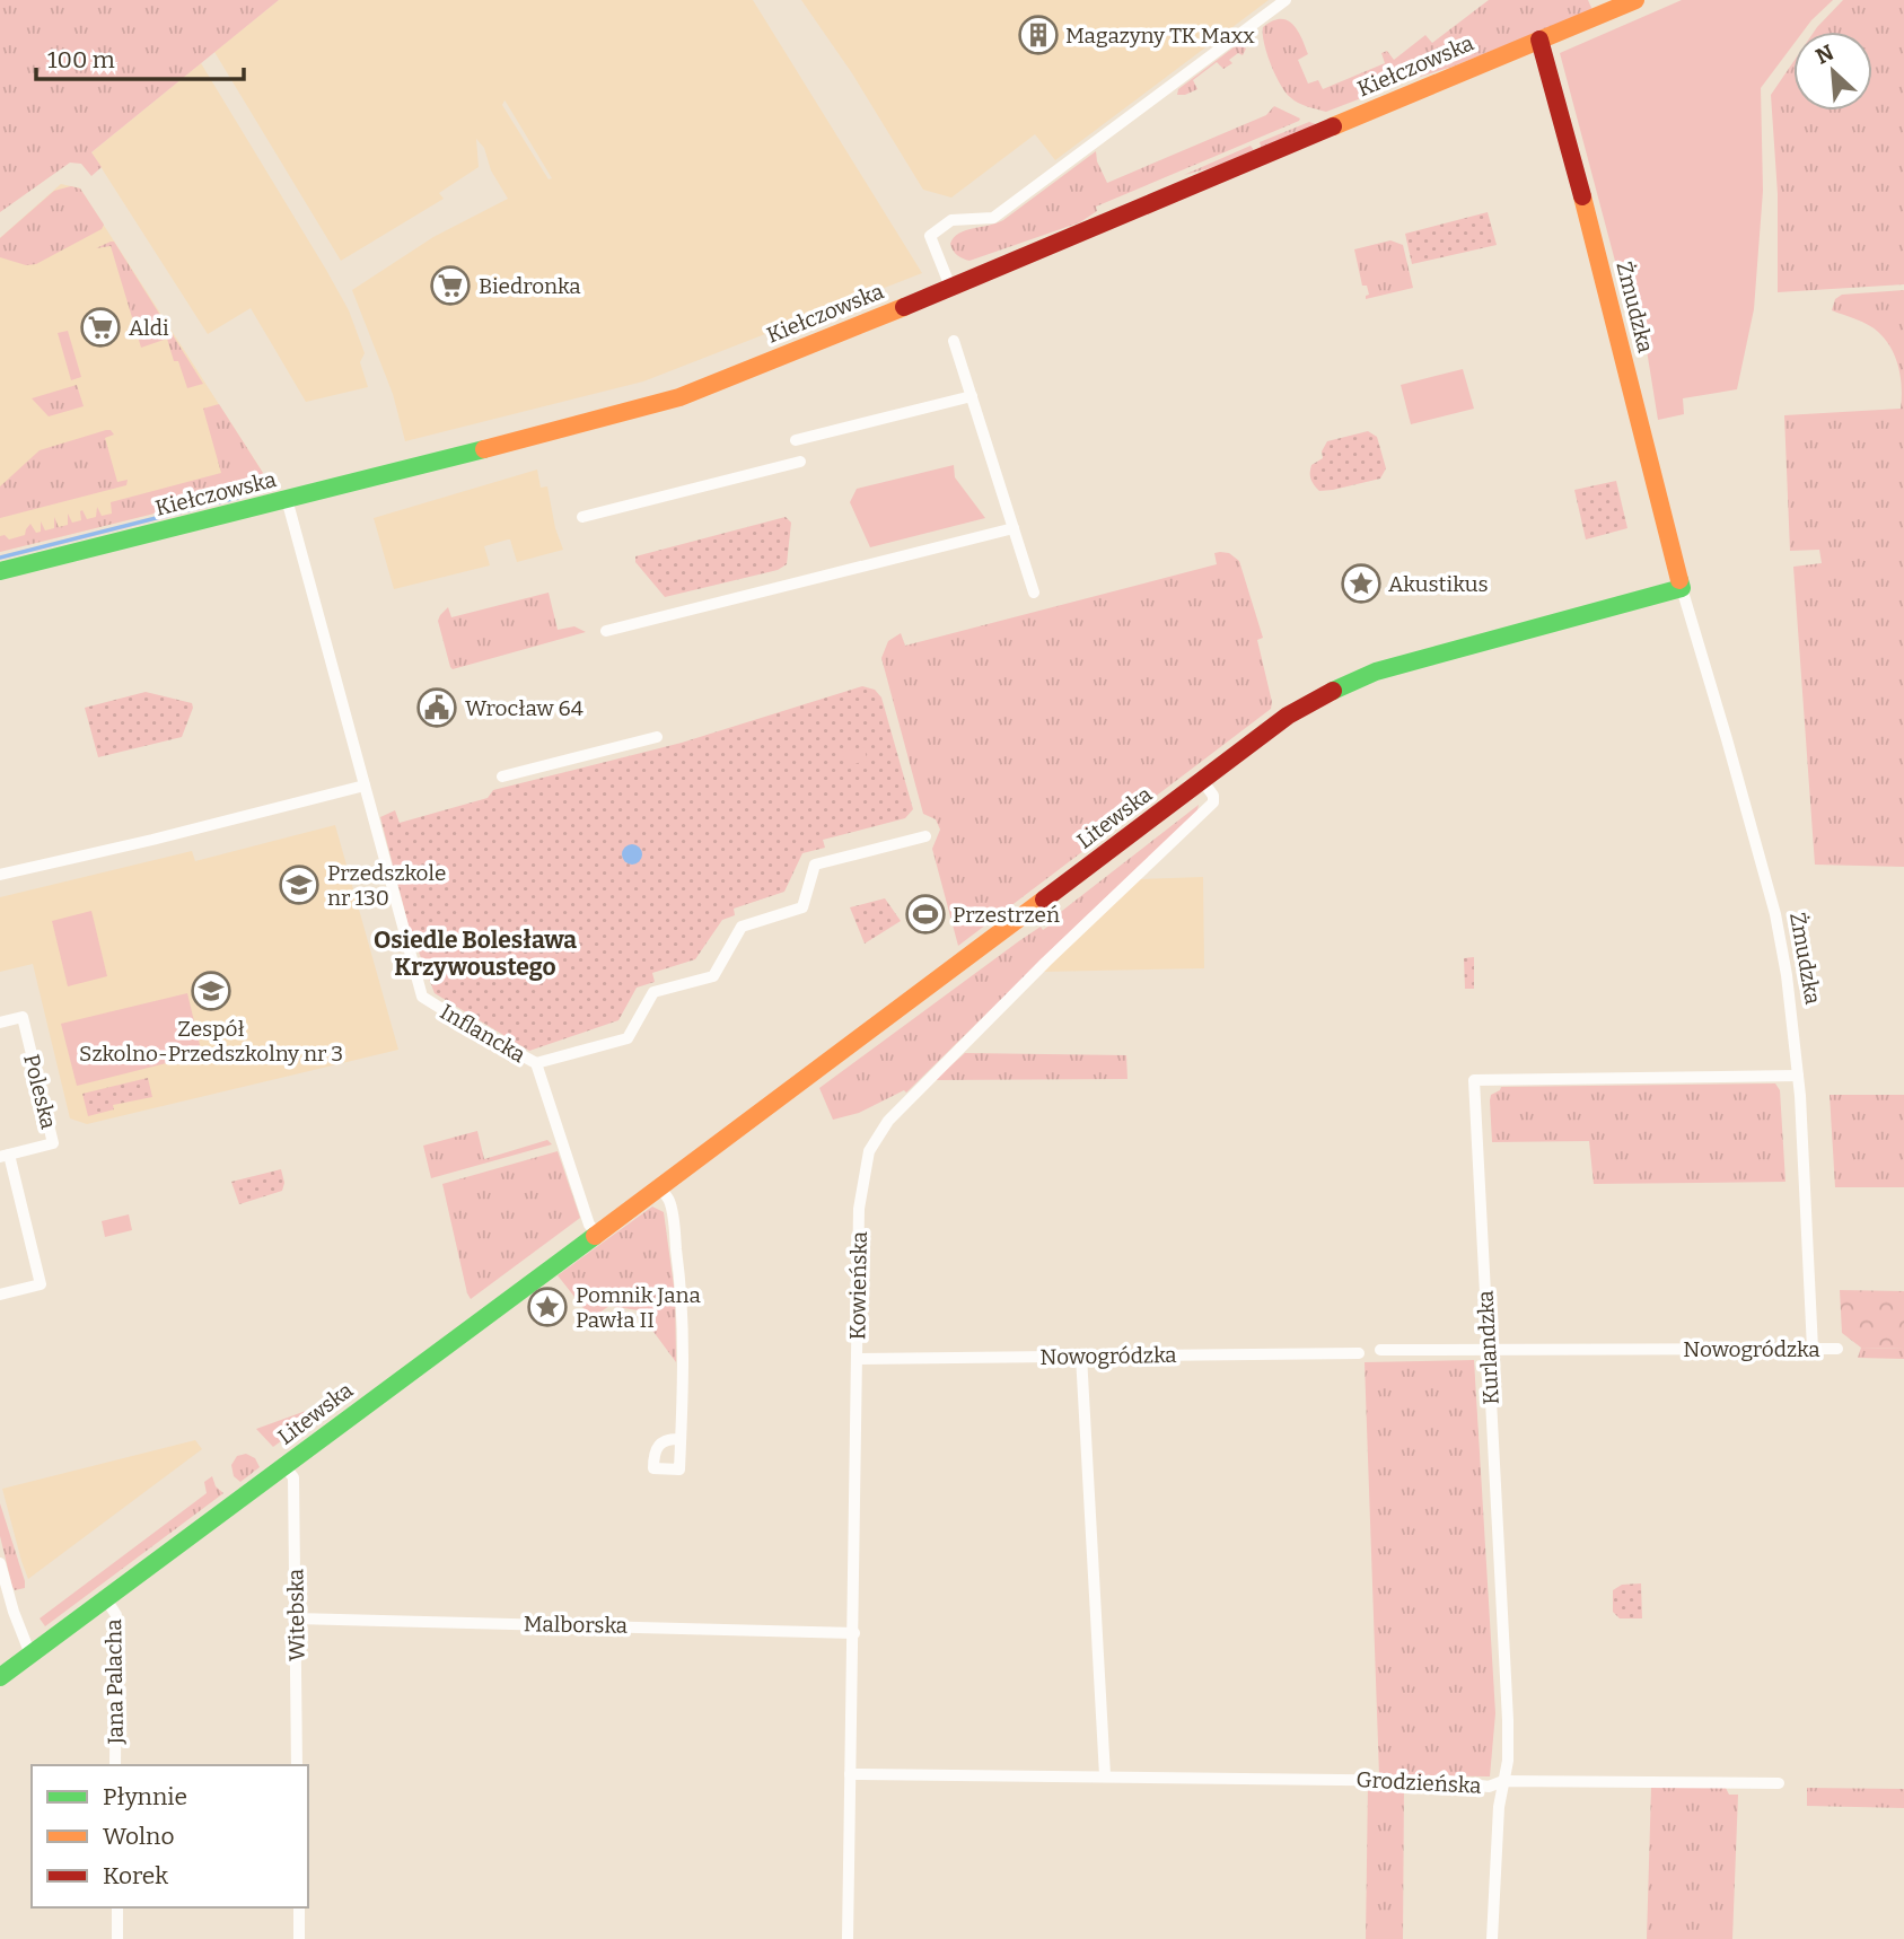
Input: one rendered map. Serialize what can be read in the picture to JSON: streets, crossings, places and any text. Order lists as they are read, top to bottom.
{
  "streets": {
    "street": [
      "Kiełczowska",
      "Żmudzka",
      "Litewska",
      "Inflancka",
      "Poleska",
      "Kowieńska",
      "Kurlandzka",
      "Nowogródzka",
      "Witebska",
      "Malborska",
      "Jana Palacha",
      "Grodzieńska"
    ]
  },
  "crossings": [
    ["Kiełczowska", "Żmudzka"],
    ["Kiełczowska", "Inflancka"],
    ["Żmudzka", "Litewska"],
    ["Żmudzka", "Kurlandzka"],
    ["Żmudzka", "Nowogródzka"],
    ["Litewska", "Inflancka"],
    ["Litewska", "Kowieńska"],
    ["Litewska", "Witebska"],
    ["Litewska", "Jana Palacha"],
    ["Kowieńska", "Nowogródzka"],
    ["Kowieńska", "Malborska"],
    ["Kowieńska", "Grodzieńska"],
    ["Kurlandzka", "Nowogródzka"],
    ["Kurlandzka", "Grodzieńska"],
    ["Witebska", "Malborska"]
  ],
  "districts": ["Osiedle Bolesława Krzywoustego"],
  "places": {
    "building": ["Magazyny TK Maxx"],
    "supermarket": ["Biedronka", "Aldi"],
    "place": ["Akustikus", "Pomnik Jana Pawła II"],
    "public building": ["Wrocław 64"],
    "school or university": ["Przedszkole nr 130", "Zespół Szkolno-Przedszkolny nr 3"],
    "sports": ["Przestrzeń"]
  },
  "legend": ["Płynnie", "Wolno", "Korek"],
  "scale_bar": "100 m",
  "north": "top left"
}
